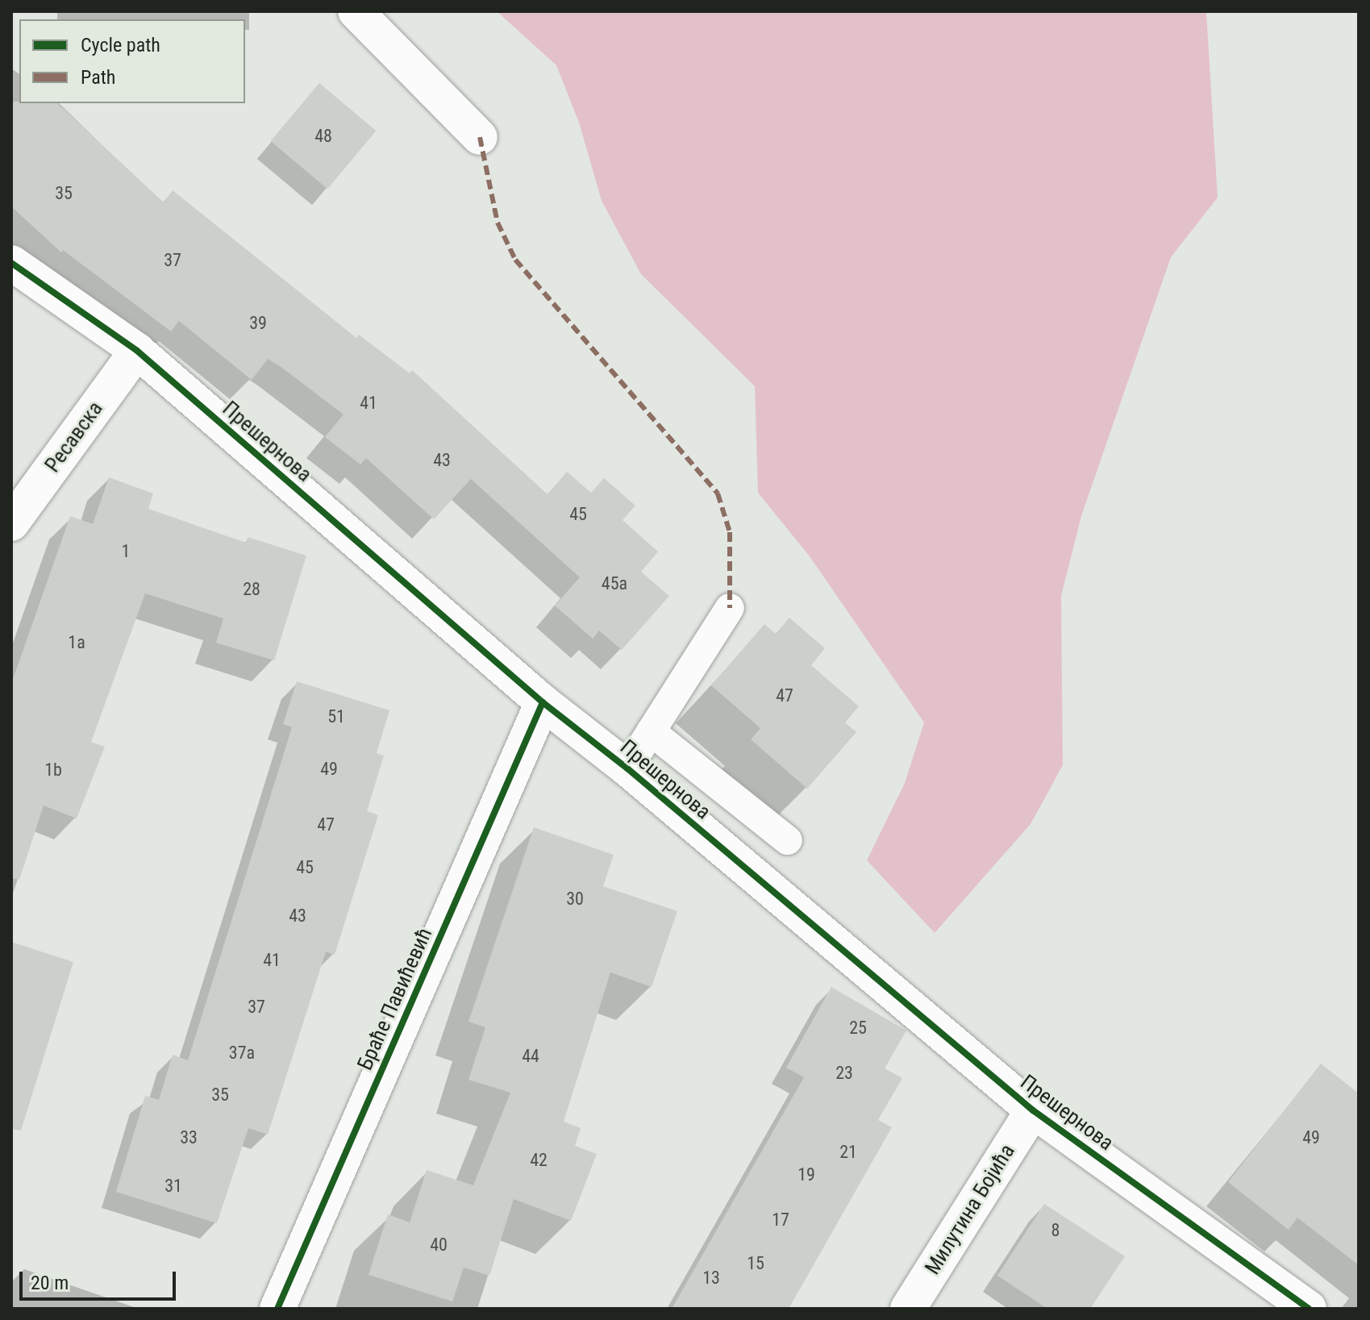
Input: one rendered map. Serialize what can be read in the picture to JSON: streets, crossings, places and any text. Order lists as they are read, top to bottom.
{
  "streets": {
    "street": [
      "Ресавска",
      "Прешернова",
      "Браће Павићевић",
      "Милутина Бојића"
    ]
  },
  "crossings": [
    ["Ресавска", "Прешернова"],
    ["Прешернова", "Браће Павићевић"],
    ["Прешернова", "Милутина Бојића"]
  ],
  "house_numbers": [
    "48",
    "35",
    "37",
    "39",
    "41",
    "43",
    "45",
    "1",
    "45a",
    "28",
    "1a",
    "47",
    "51",
    "49",
    "1b",
    "47",
    "45",
    "30",
    "43",
    "41",
    "37",
    "25",
    "37a",
    "44",
    "23",
    "35",
    "33",
    "49",
    "21",
    "42",
    "19",
    "31",
    "17",
    "8",
    "40",
    "15",
    "13"
  ],
  "legend": ["Cycle path", "Path"],
  "scale_bar": "20 m"
}
